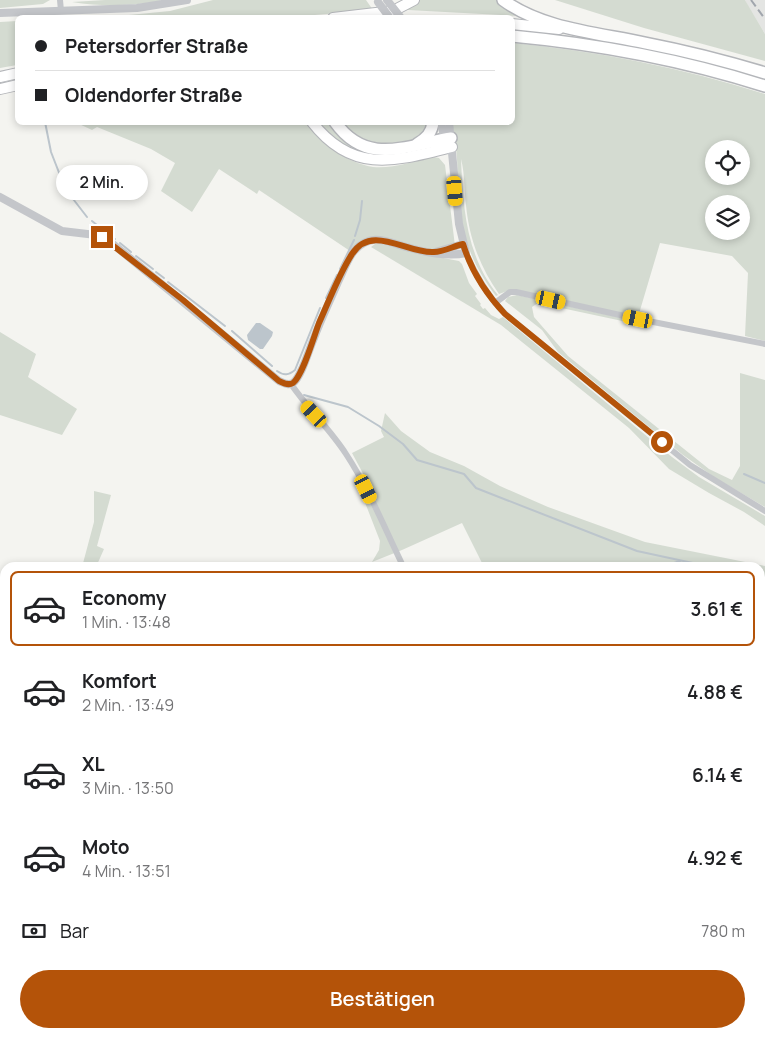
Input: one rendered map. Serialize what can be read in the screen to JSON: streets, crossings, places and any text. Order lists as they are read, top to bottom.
{
  "page": {
    "banner": ["Petersdorfer Straße", "Oldendorfer Straße"],
    "bubble": "2 Min.",
    "list": [
      {
        "name": "Economy",
        "note": "1 Min. · 13:48",
        "value": "3.61 €"
      },
      {
        "name": "Komfort",
        "note": "2 Min. · 13:49",
        "value": "4.88 €"
      },
      {
        "name": "XL",
        "note": "3 Min. · 13:50",
        "value": "6.14 €"
      },
      {
        "name": "Moto",
        "note": "4 Min. · 13:51",
        "value": "4.92 €"
      }
    ],
    "pay": ["Bar", "780 m"],
    "buttons": "Bestätigen"
  }
}
